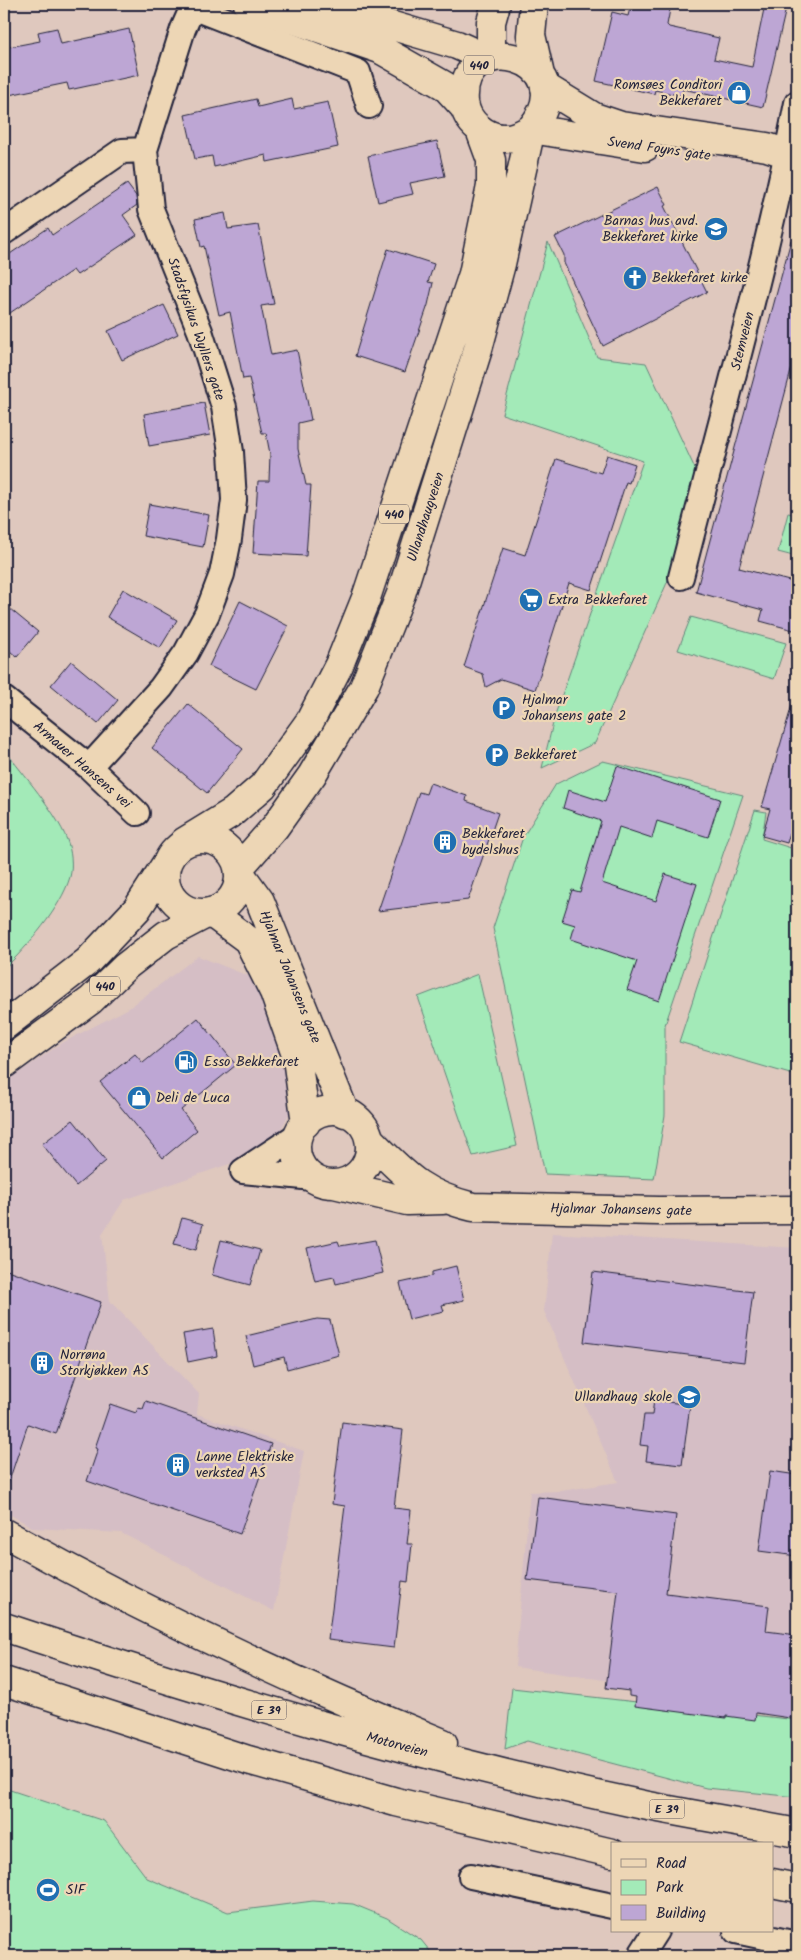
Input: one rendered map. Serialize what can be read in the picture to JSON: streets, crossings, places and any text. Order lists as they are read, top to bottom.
{
  "streets": {
    "main road": [
      "440",
      "Svend Foyns gate",
      "Ullandhaugveien",
      "Hjalmar Johansens gate",
      "E 39",
      "Motorveien"
    ],
    "street": ["Stadsfysikus Wyllers gate", "Stemveien", "Armauer Hansens vei"]
  },
  "crossings": [
    ["440", "Svend Foyns gate"],
    ["440", "Ullandhaugveien"],
    ["440", "Hjalmar Johansens gate"],
    ["Svend Foyns gate", "Stemveien"],
    ["Svend Foyns gate", "Ullandhaugveien"],
    ["Stadsfysikus Wyllers gate", "Armauer Hansens vei"],
    ["Ullandhaugveien", "Hjalmar Johansens gate"],
    ["E 39", "Motorveien"]
  ],
  "places": {
    "shop": ["Romsøes Conditori Bekkefaret", "Deli de Luca"],
    "school or university": ["Barnas hus avd. Bekkefaret kirke", "Ullandhaug skole"],
    "church": ["Bekkefaret kirke"],
    "supermarket": ["Extra Bekkefaret"],
    "parking": ["Hjalmar Johansens gate 2", "Bekkefaret"],
    "building": ["Bekkefaret bydelshus", "Norrøna Storkjøkken AS", "Lanne Elektriske verksted AS"],
    "fuel station": ["Esso Bekkefaret"],
    "sports": ["SIF"]
  },
  "legend": ["Road", "Park", "Building"]
}
